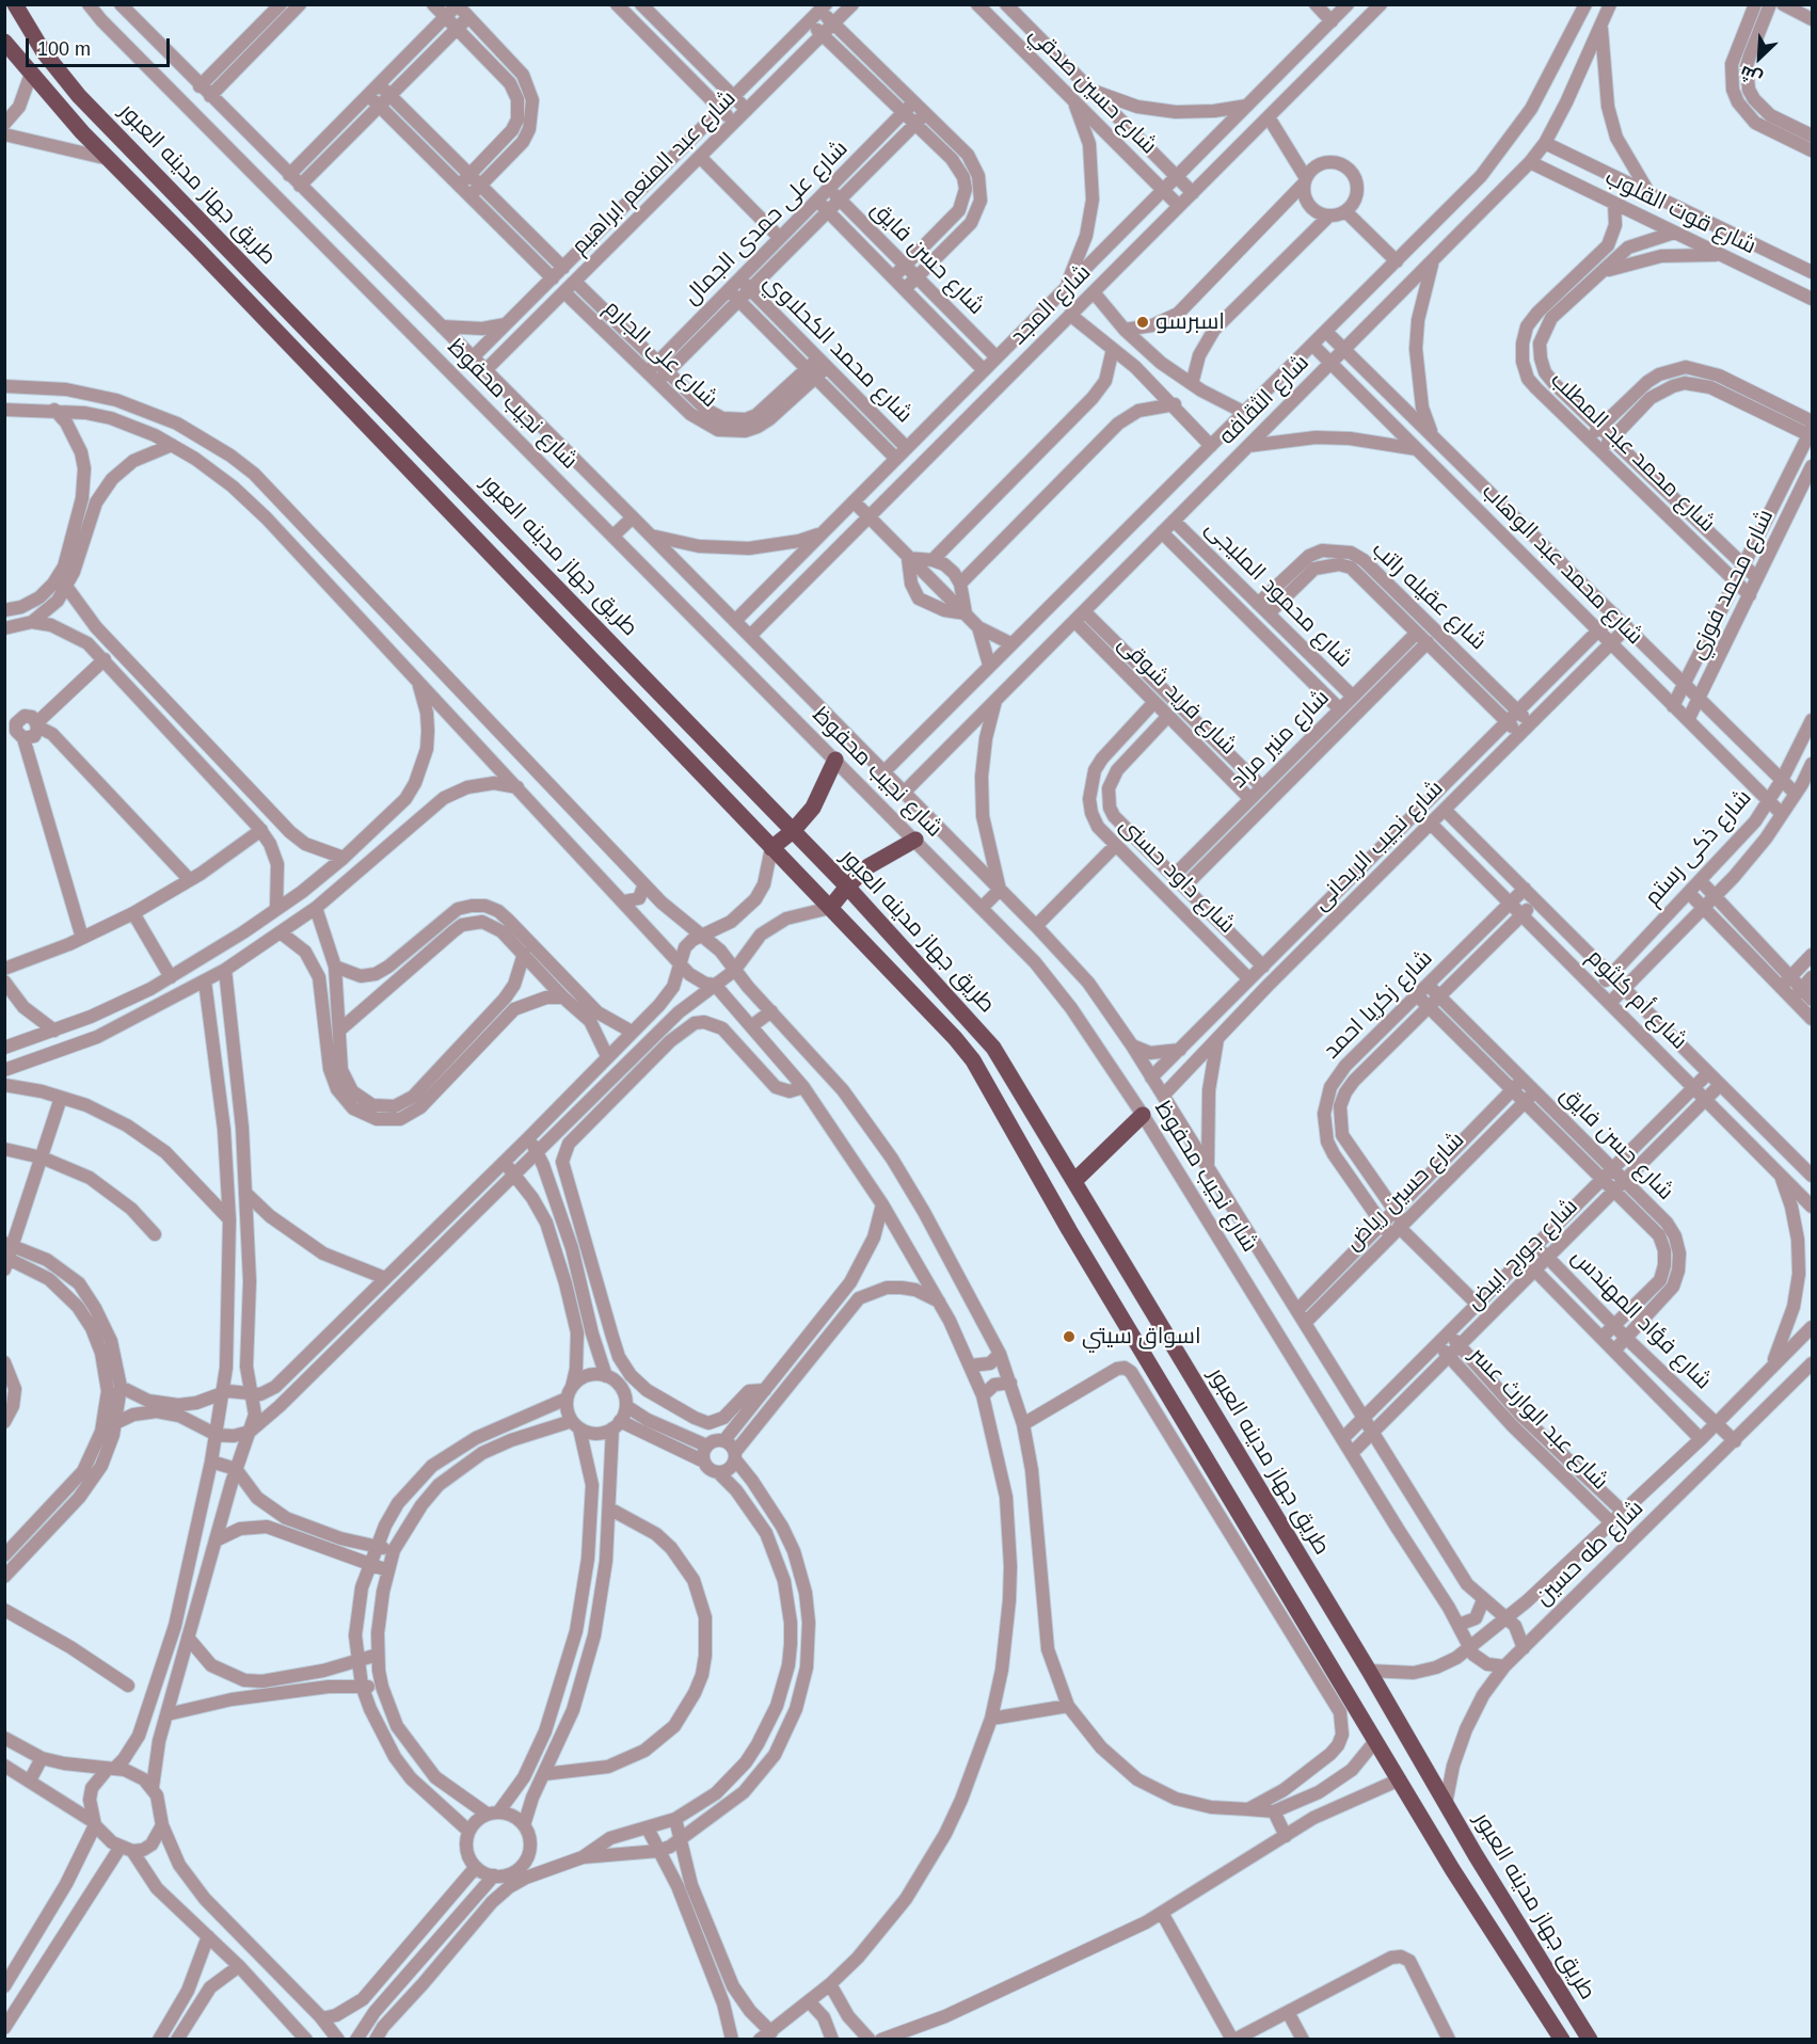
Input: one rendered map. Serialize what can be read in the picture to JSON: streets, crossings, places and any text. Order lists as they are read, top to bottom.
{
  "streets": {
    "main road": ["طريق جهاز مدينه العبور"],
    "street": [
      "شارع حسين صدقي",
      "شارع عبد المنعم ابراهيم",
      "شارع قوت القلوب",
      "شارع على حمدى الجمال",
      "شارع حسن فايق",
      "شارع المجد",
      "شارع محمد الكحلاوي",
      "شارع على الجارم",
      "شارع الثقافه",
      "شارع نجيب محفوظ",
      "شارع محمد عبد المطلب",
      "شارع محمد عبد الوهاب",
      "شارع محمد فوزي",
      "شارع محمود المليجى",
      "شارع عقيله راتب",
      "شارع فريد شوقى",
      "شارع منير مراد",
      "شارع نجيب الريحانى",
      "شارع ذكى رستم",
      "شارع داود حسنى",
      "شارع أم كلثوم",
      "شارع زكريا احمد",
      "شارع حسين رياض",
      "شارع جورج ابيض",
      "شارع فؤاد المهندس",
      "شارع عبد الوارث عسر",
      "شارع طه حسين"
    ]
  },
  "crossings": [
    ["شارع حسين صدقي", "شارع المجد"],
    ["شارع عبد المنعم ابراهيم", "شارع على الجارم"],
    ["شارع عبد المنعم ابراهيم", "شارع نجيب محفوظ"],
    ["طريق جهاز مدينه العبور", "شارع طه حسين"],
    ["شارع قوت القلوب", "شارع الثقافه"],
    ["شارع قوت القلوب", "شارع محمد عبد المطلب"],
    ["شارع على حمدى الجمال", "شارع حسن فايق"],
    ["شارع على حمدى الجمال", "شارع محمد الكحلاوي"],
    ["شارع على حمدى الجمال", "شارع على الجارم"],
    ["شارع حسن فايق", "شارع المجد"],
    ["شارع حسن فايق", "شارع زكريا احمد"],
    ["شارع حسن فايق", "شارع حسين رياض"],
    ["شارع حسن فايق", "شارع جورج ابيض"],
    ["شارع حسن فايق", "شارع فؤاد المهندس"],
    ["شارع المجد", "شارع محمد الكحلاوي"],
    ["شارع المجد", "شارع نجيب محفوظ"],
    ["شارع محمد الكحلاوي", "شارع على الجارم"],
    ["شارع الثقافه", "شارع نجيب محفوظ"],
    ["شارع الثقافه", "شارع محمد عبد الوهاب"],
    ["شارع الثقافه", "شارع محمود المليجى"],
    ["شارع الثقافه", "شارع فريد شوقى"],
    ["شارع نجيب محفوظ", "شارع نجيب الريحانى"],
    ["شارع نجيب محفوظ", "شارع حسين رياض"],
    ["شارع نجيب محفوظ", "شارع جورج ابيض"],
    ["شارع نجيب محفوظ", "شارع طه حسين"],
    ["شارع محمد عبد المطلب", "شارع محمد فوزي"],
    ["شارع محمد عبد الوهاب", "شارع محمد فوزي"],
    ["شارع محمد عبد الوهاب", "شارع نجيب الريحانى"],
    ["شارع محمد عبد الوهاب", "شارع ذكى رستم"],
    ["شارع محمود المليجى", "شارع عقيله راتب"],
    ["شارع محمود المليجى", "شارع منير مراد"],
    ["شارع عقيله راتب", "شارع منير مراد"],
    ["شارع عقيله راتب", "شارع نجيب الريحانى"],
    ["شارع فريد شوقى", "شارع منير مراد"],
    ["شارع فريد شوقى", "شارع داود حسنى"],
    ["شارع منير مراد", "شارع داود حسنى"],
    ["شارع نجيب الريحانى", "شارع داود حسنى"],
    ["شارع نجيب الريحانى", "شارع أم كلثوم"],
    ["شارع ذكى رستم", "شارع أم كلثوم"],
    ["شارع أم كلثوم", "شارع زكريا احمد"],
    ["شارع أم كلثوم", "شارع جورج ابيض"],
    ["شارع زكريا احمد", "شارع حسين رياض"],
    ["شارع جورج ابيض", "شارع فؤاد المهندس"],
    ["شارع جورج ابيض", "شارع عبد الوارث عسر"],
    ["شارع فؤاد المهندس", "شارع طه حسين"],
    ["شارع عبد الوارث عسر", "شارع طه حسين"]
  ],
  "places": ["اسبرسو", "اسواق سيتي"],
  "scale_bar": "100 m",
  "north": "bottom left"
}
